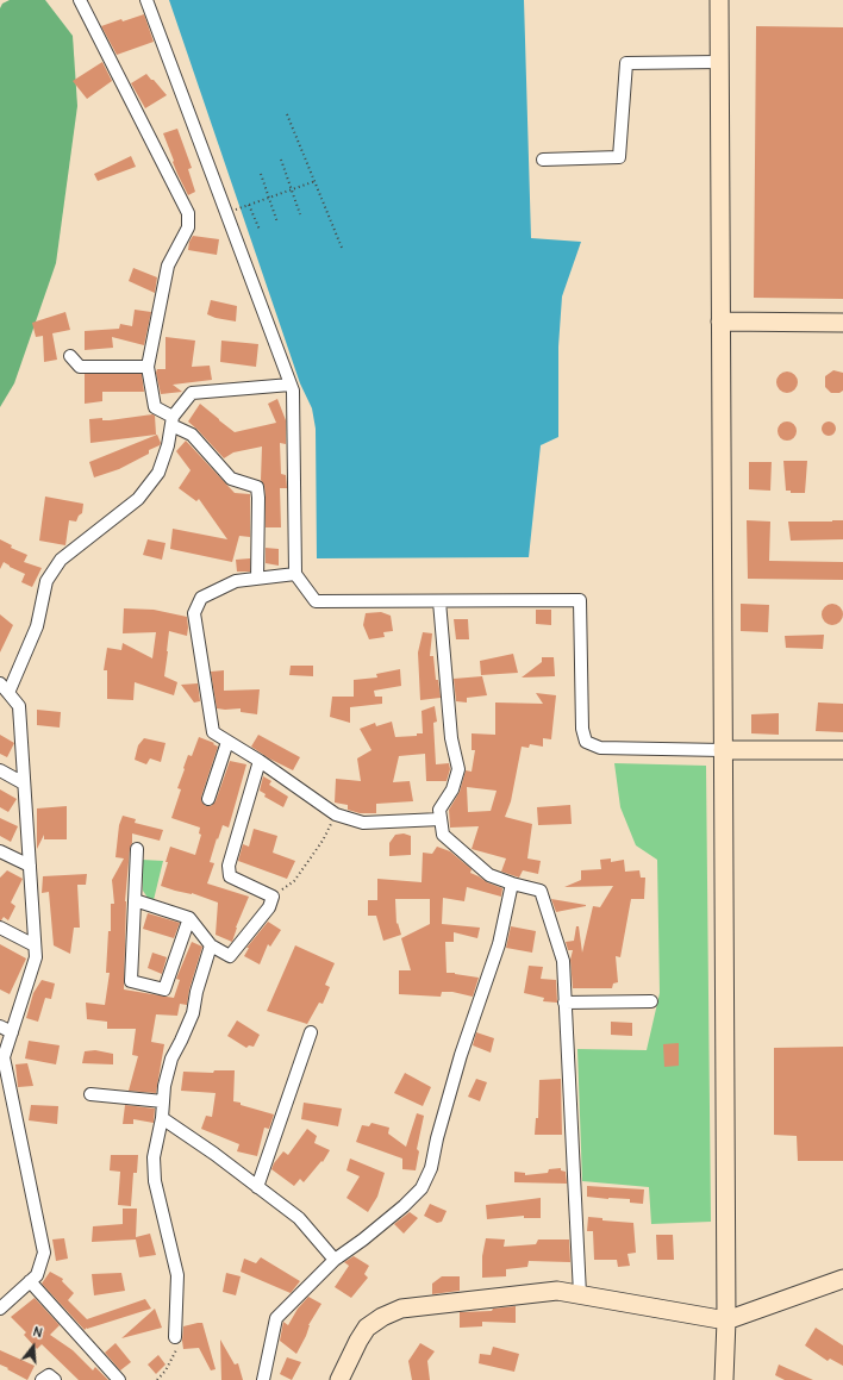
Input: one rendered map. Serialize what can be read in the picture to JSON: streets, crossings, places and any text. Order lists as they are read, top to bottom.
{
  "north": "top"
}
